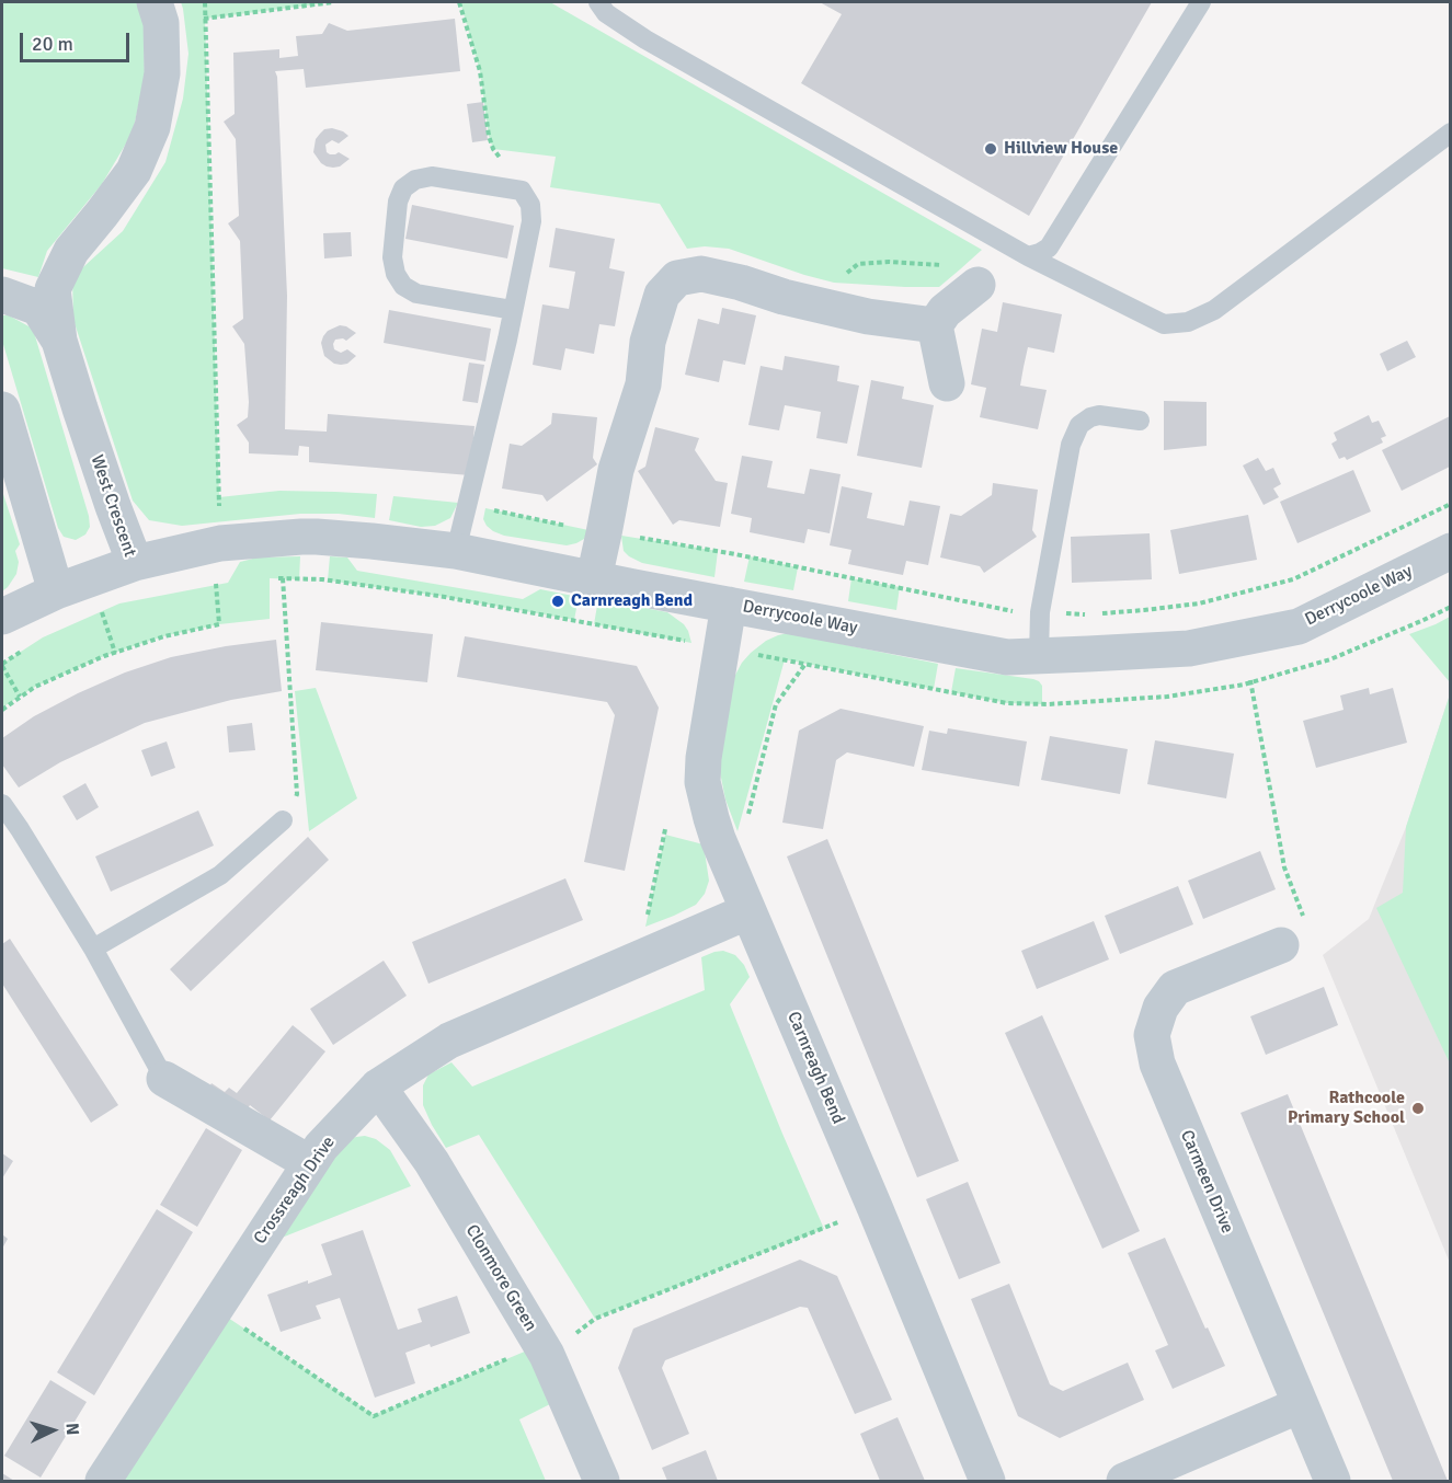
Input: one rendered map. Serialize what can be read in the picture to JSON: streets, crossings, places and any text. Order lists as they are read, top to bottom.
{
  "streets": {
    "street": [
      "West Crescent",
      "Derrycoole Way",
      "Carnreagh Bend",
      "Carmeen Drive",
      "Crossreagh Drive",
      "Clonmore Green"
    ]
  },
  "crossings": [
    ["West Crescent", "Derrycoole Way"],
    ["Derrycoole Way", "Carnreagh Bend"],
    ["Carnreagh Bend", "Crossreagh Drive"],
    ["Crossreagh Drive", "Clonmore Green"]
  ],
  "places": ["Hillview House", "Carnreagh Bend", "Rathcoole Primary School"],
  "scale_bar": "20 m",
  "north": "right"
}
